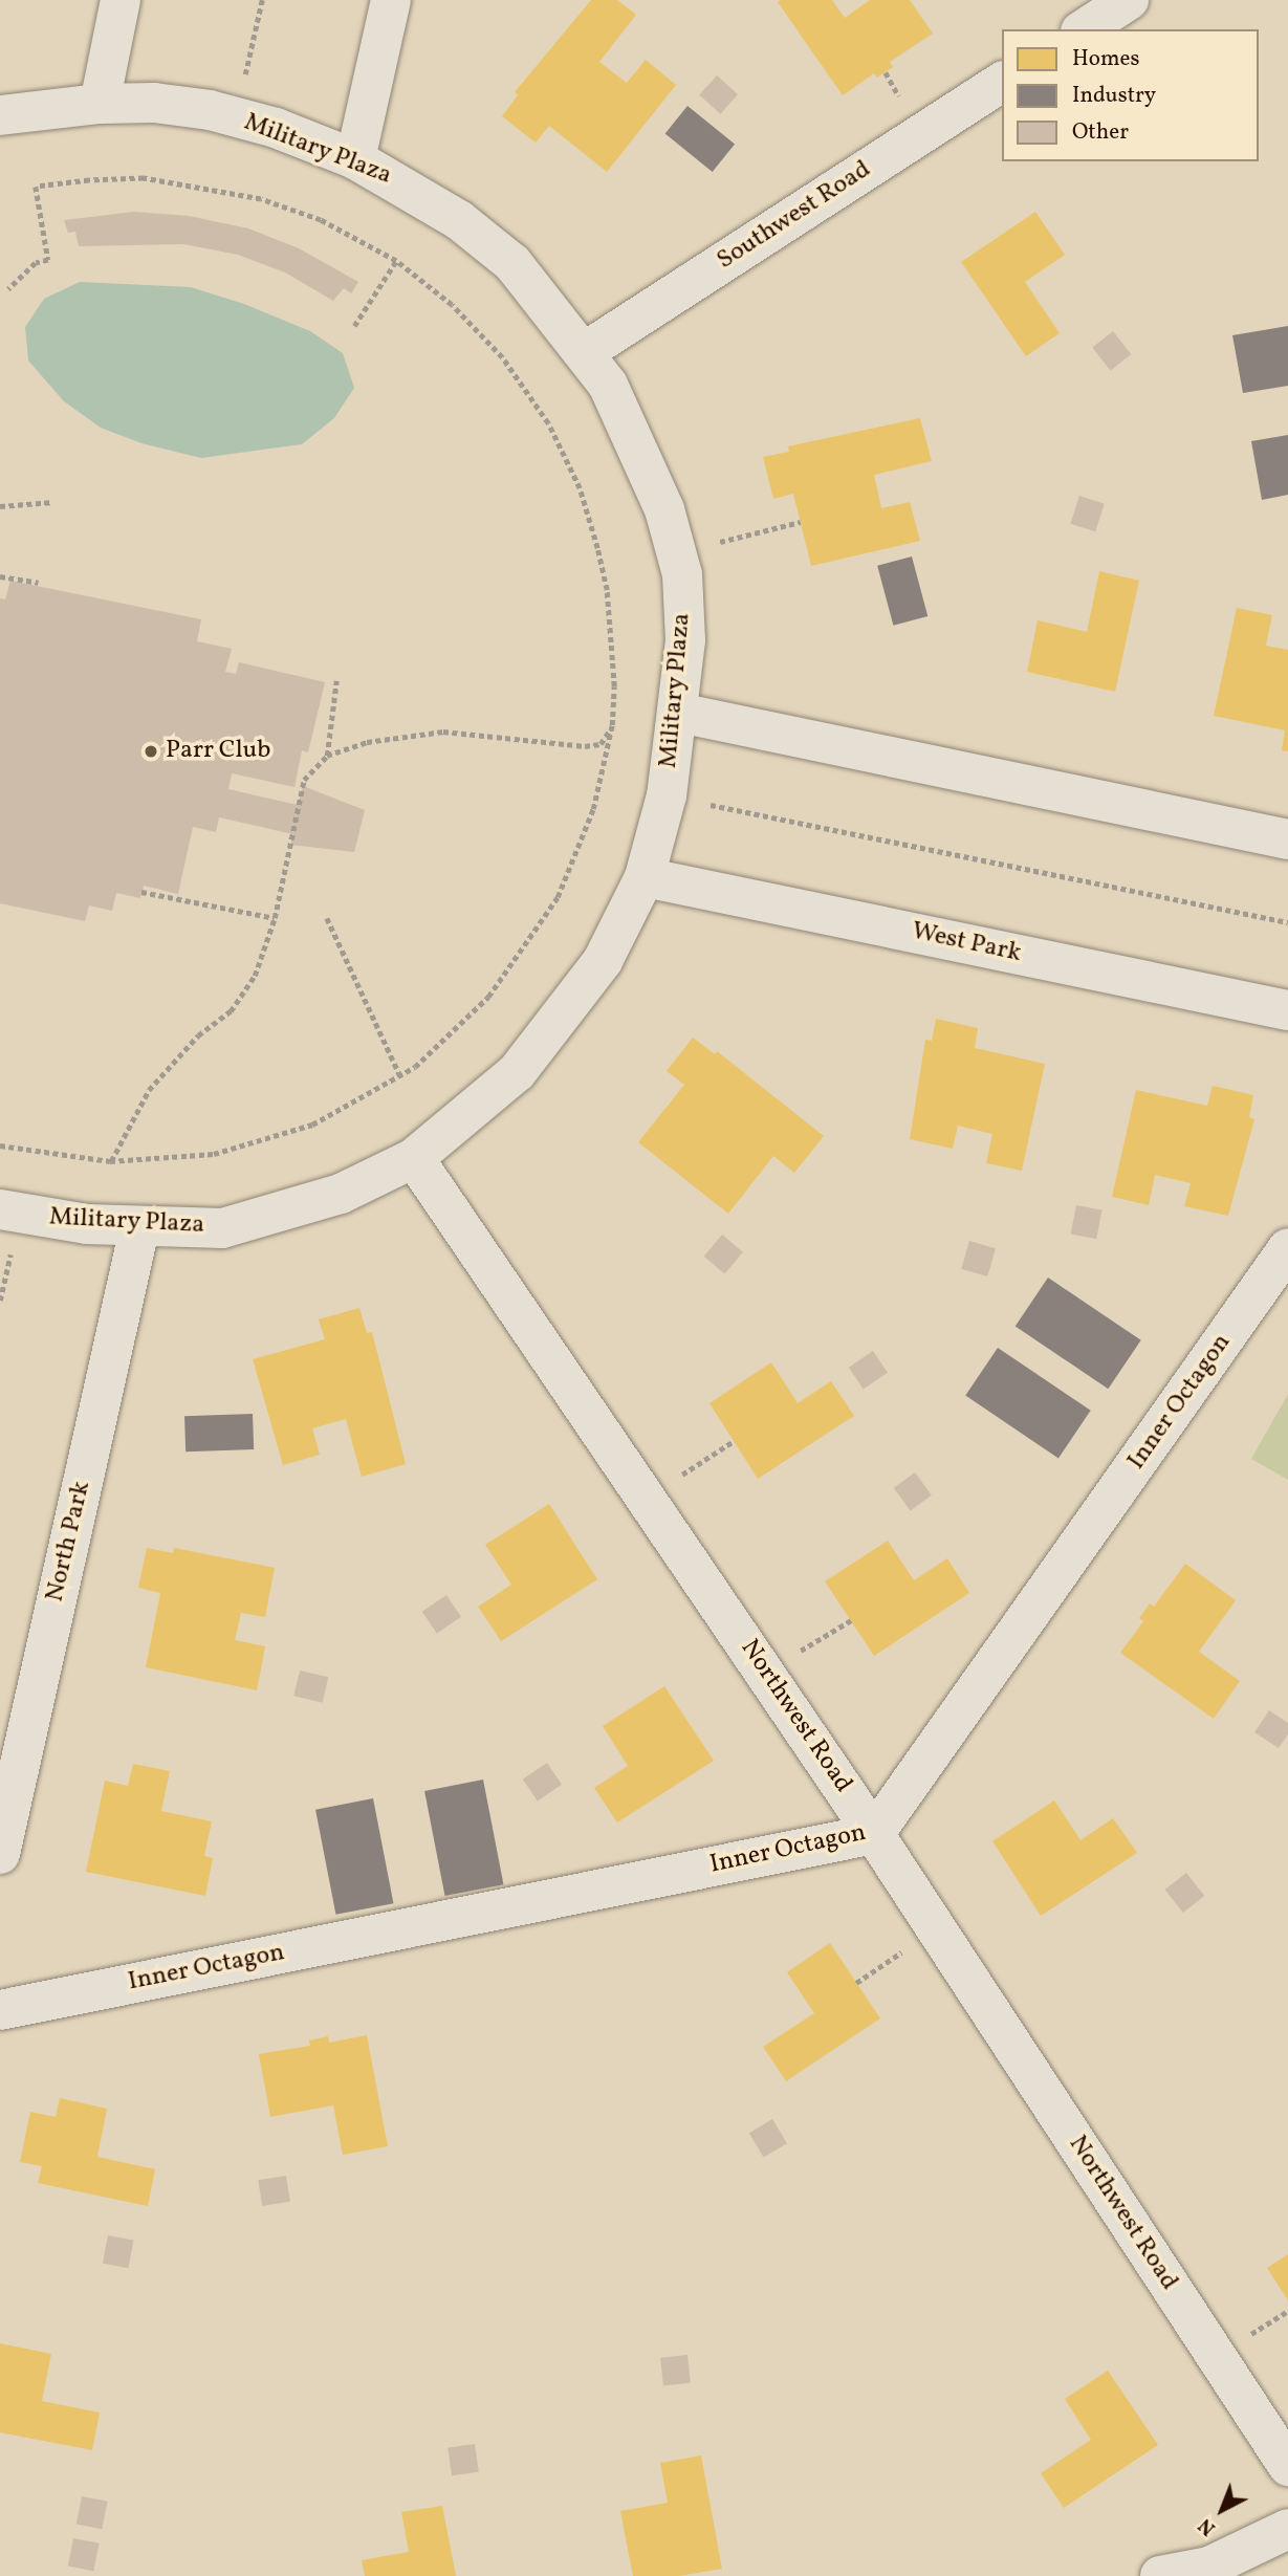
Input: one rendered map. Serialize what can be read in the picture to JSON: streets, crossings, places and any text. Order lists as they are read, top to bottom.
{
  "streets": {
    "street": [
      "Military Plaza",
      "Southwest Road",
      "West Park",
      "Inner Octagon",
      "North Park",
      "Northwest Road"
    ]
  },
  "crossings": [
    ["Military Plaza", "Southwest Road"],
    ["Military Plaza", "West Park"],
    ["Military Plaza", "North Park"],
    ["Military Plaza", "Northwest Road"],
    ["Inner Octagon", "Northwest Road"]
  ],
  "places": ["Parr Club"],
  "legend": ["Homes", "Industry", "Other"],
  "north": "bottom left"
}
